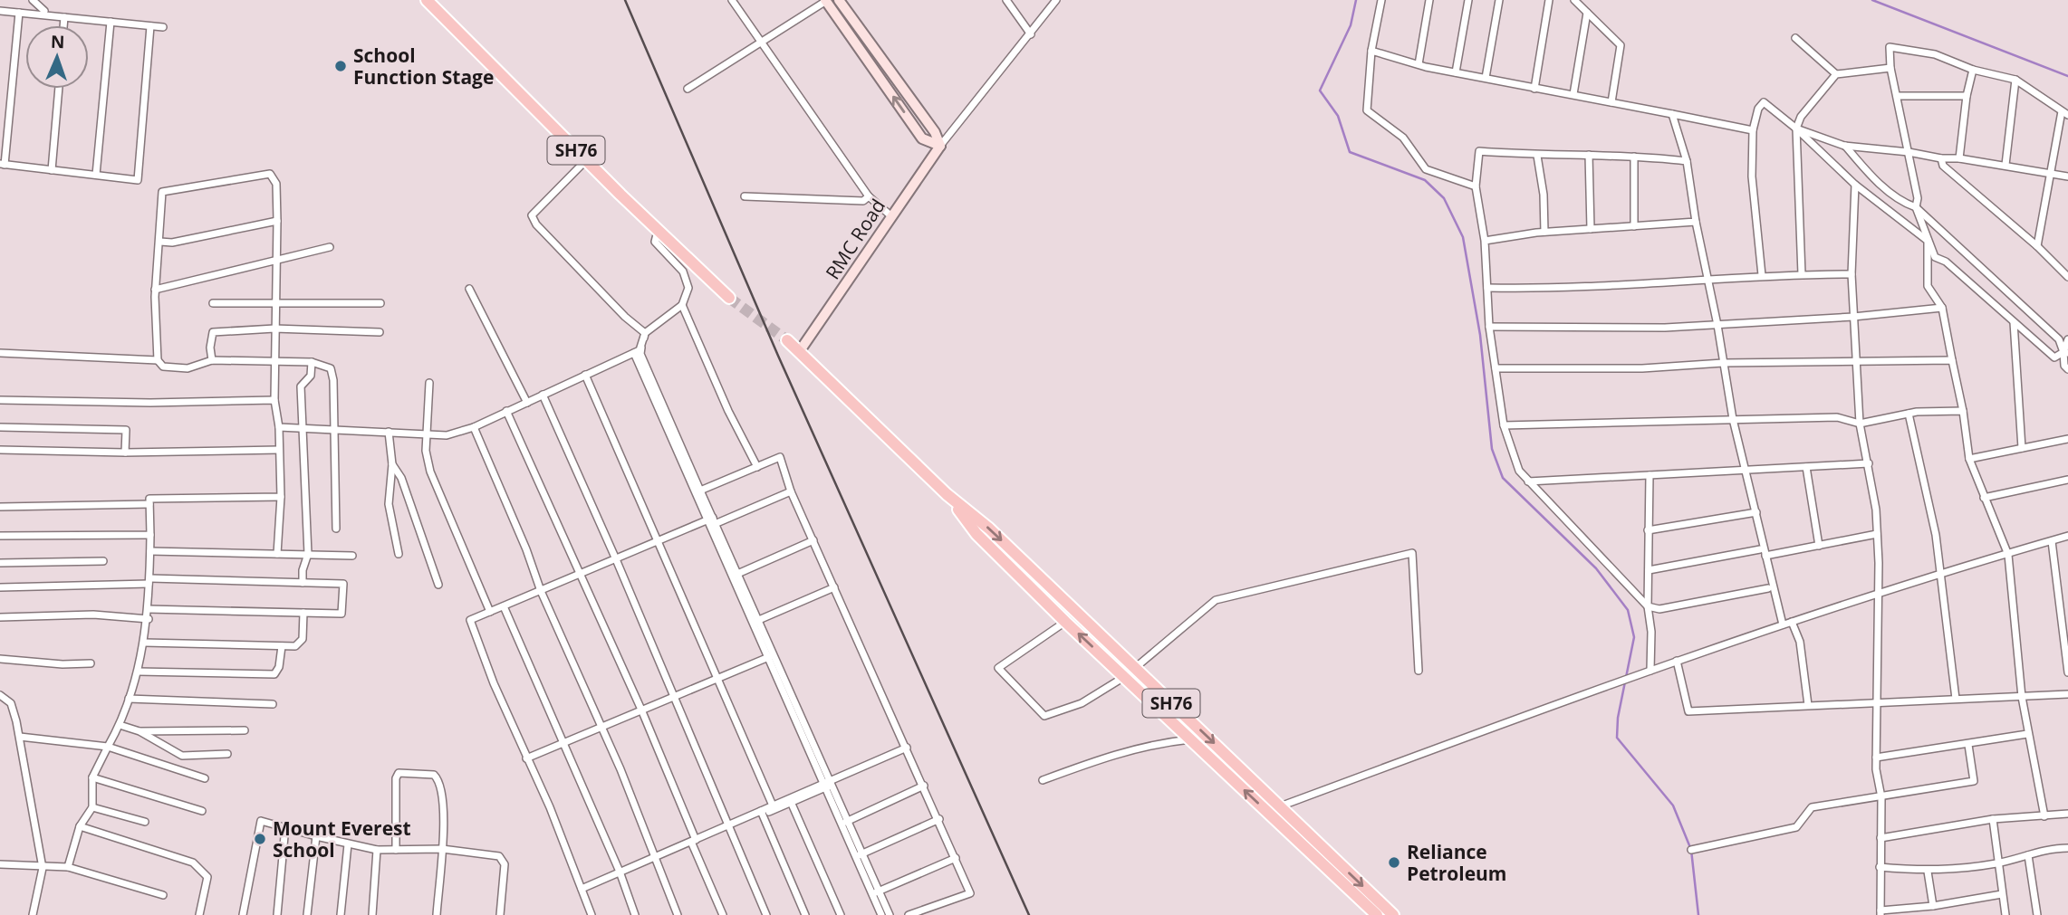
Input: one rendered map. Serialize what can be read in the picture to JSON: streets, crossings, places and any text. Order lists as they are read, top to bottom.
{
  "streets": {
    "main road": ["SH76"],
    "street": ["RMC Road"]
  },
  "crossings": [
    ["SH76", "RMC Road"]
  ],
  "places": ["School Function Stage", "Mount Everest School", "Reliance Petroleum"],
  "north": "top"
}
